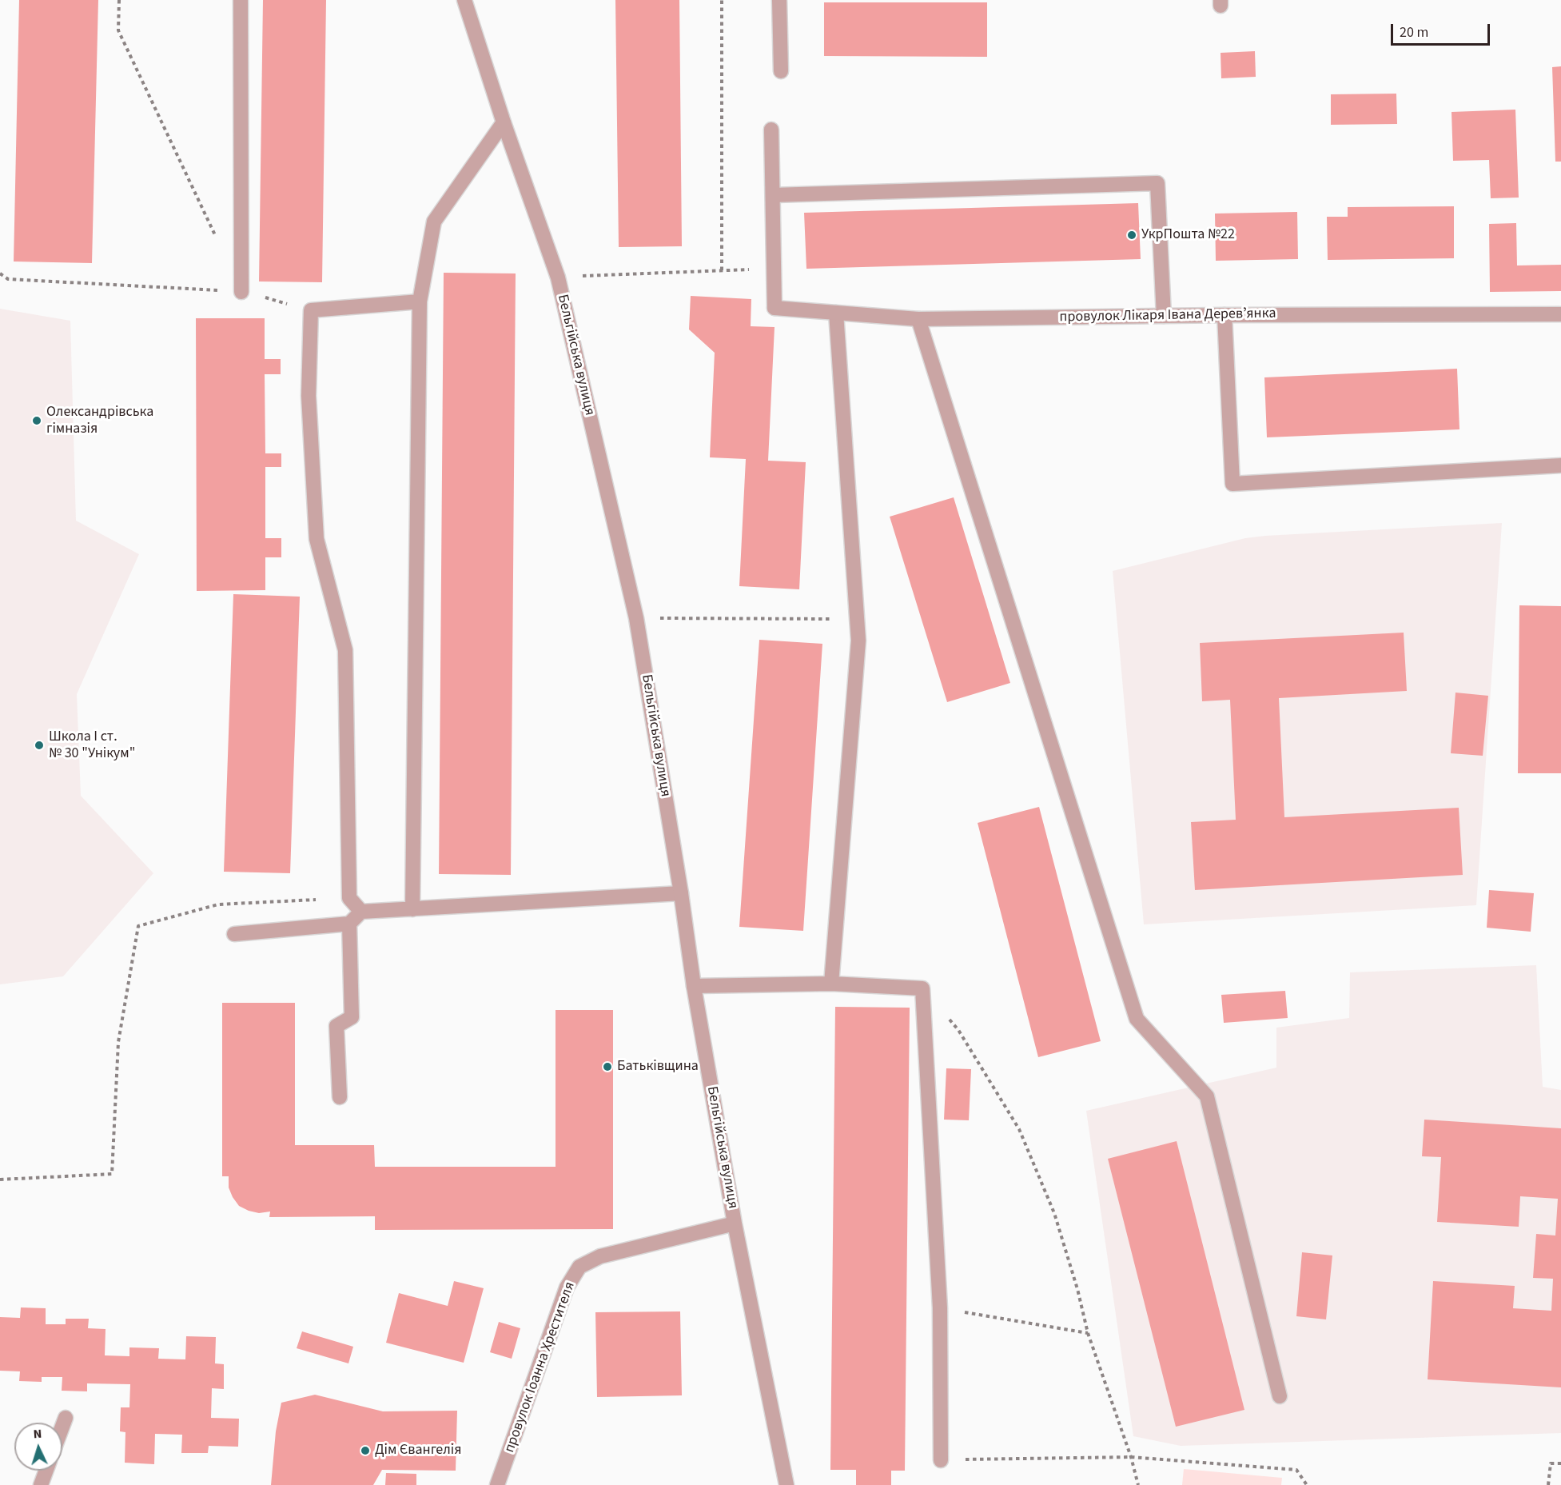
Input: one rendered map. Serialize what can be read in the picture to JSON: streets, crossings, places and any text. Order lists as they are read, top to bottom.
{
  "streets": {
    "street": ["провулок Лікаря Івана Деревʼянка", "Бельгійська вулиця", "провулок Іоанна Хрестителя"]
  },
  "crossings": [
    ["Бельгійська вулиця", "провулок Іоанна Хрестителя"]
  ],
  "places": [
    "УкрПошта №22",
    "Олександрівська гімназія",
    "Школа І ст. № 30 \"Унікум\"",
    "Батьківщина",
    "Дім Євангелія"
  ],
  "scale_bar": "20 m",
  "north": "top"
}
